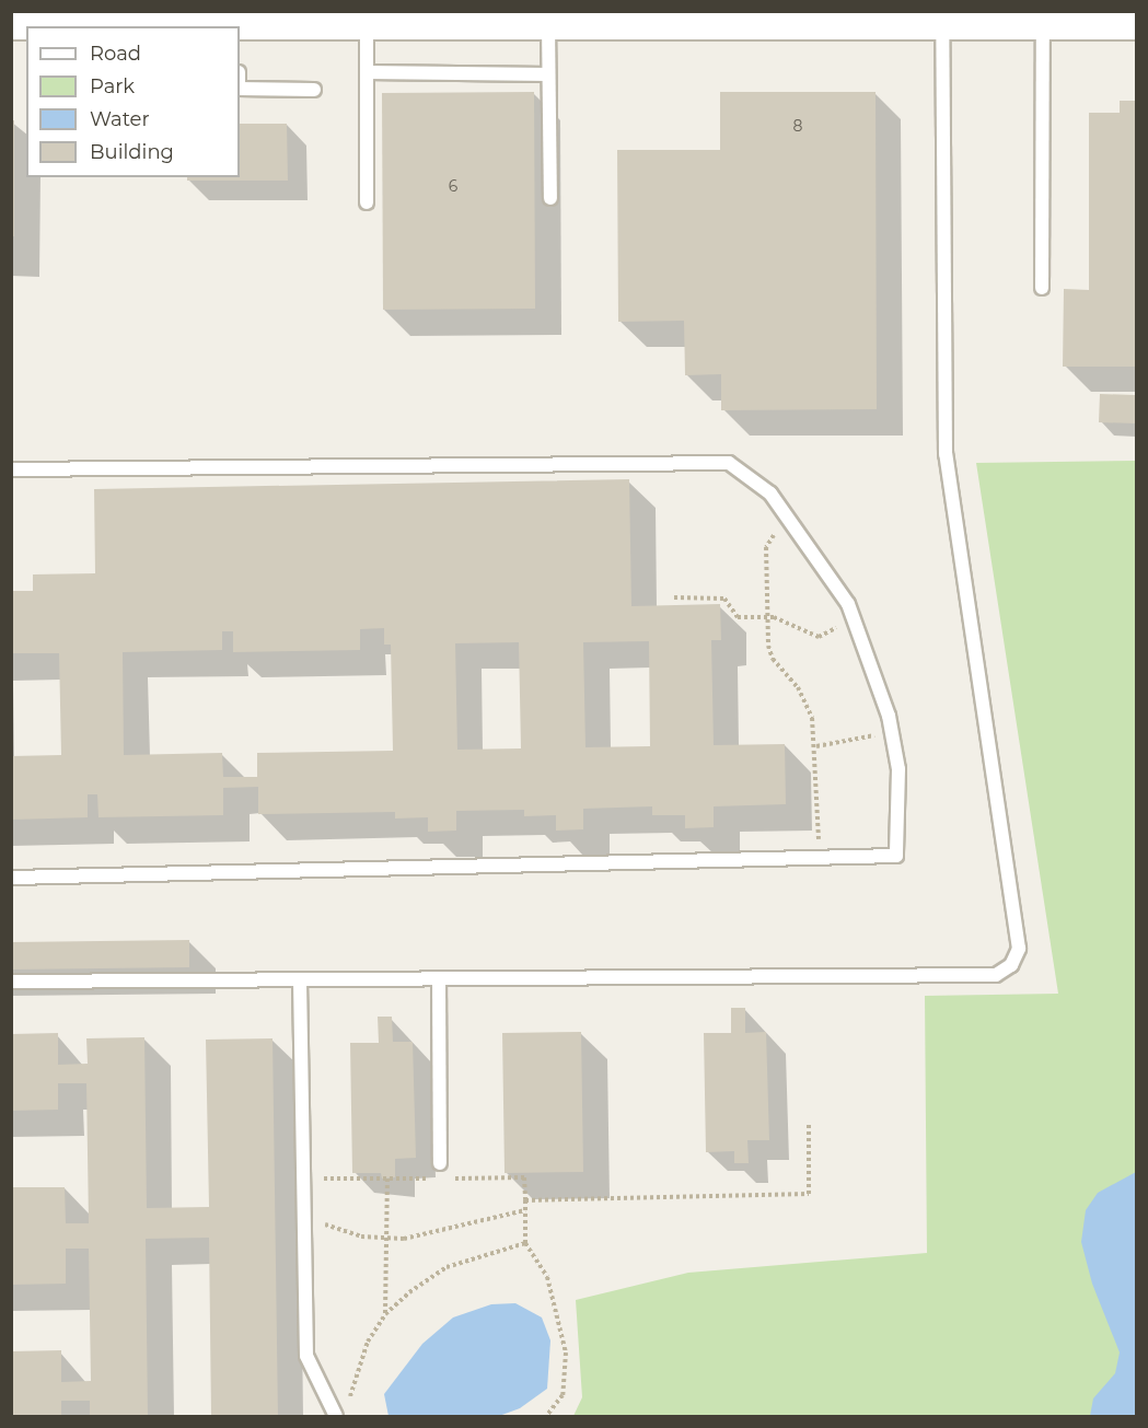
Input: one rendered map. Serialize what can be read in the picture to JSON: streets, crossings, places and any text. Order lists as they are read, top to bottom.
{
  "house_numbers": ["8", "6"],
  "legend": [
    "Road",
    "Park",
    "Water",
    "Building"
  ]
}
